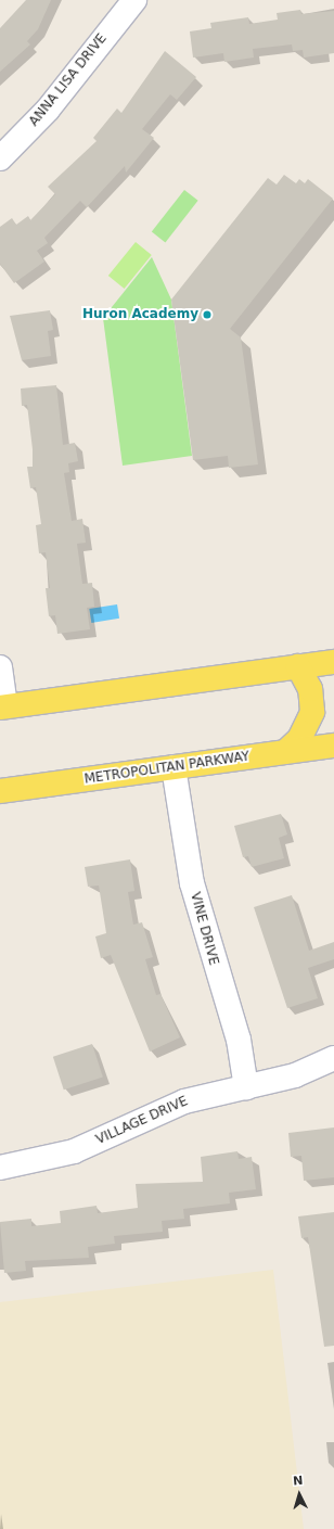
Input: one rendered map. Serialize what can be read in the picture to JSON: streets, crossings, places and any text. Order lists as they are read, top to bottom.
{
  "streets": {
    "main road": ["METROPOLITAN PARKWAY"],
    "street": ["ANNA LISA DRIVE", "VINE DRIVE", "VILLAGE DRIVE"]
  },
  "crossings": [
    ["METROPOLITAN PARKWAY", "VINE DRIVE"],
    ["VINE DRIVE", "VILLAGE DRIVE"]
  ],
  "places": ["Huron Academy"],
  "north": "top"
}
